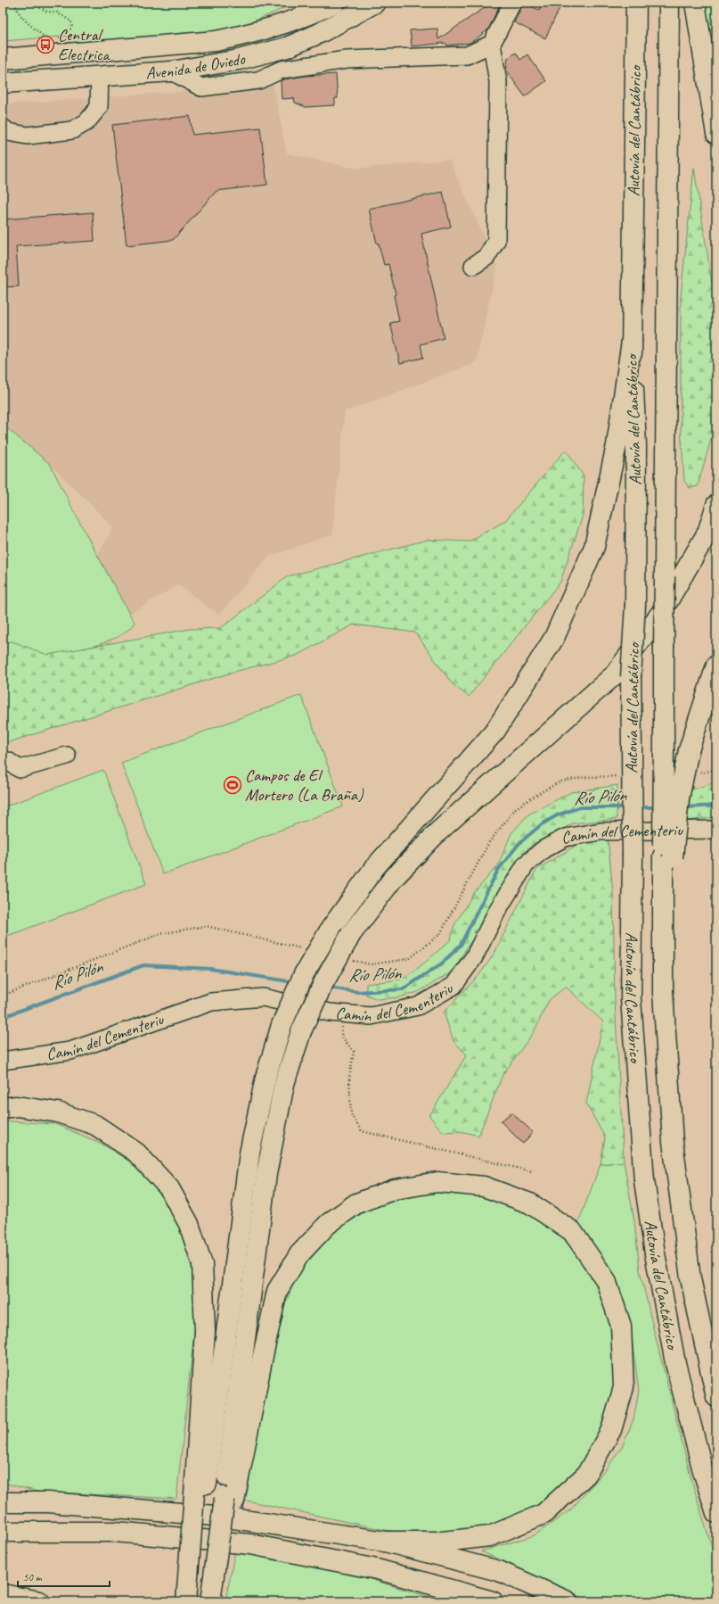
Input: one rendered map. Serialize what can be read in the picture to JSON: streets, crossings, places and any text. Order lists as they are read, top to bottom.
{
  "streets": {
    "main road": ["Avenida de Oviedo", "Autovía del Cantábrico"],
    "street": ["Camín del Cementeriu"]
  },
  "water": ["Río Pilón"],
  "places": {
    "bus stop": ["Central Electrica"],
    "sports": ["Campos de El Mortero (La Braña)"]
  },
  "scale_bar": "50 m"
}
